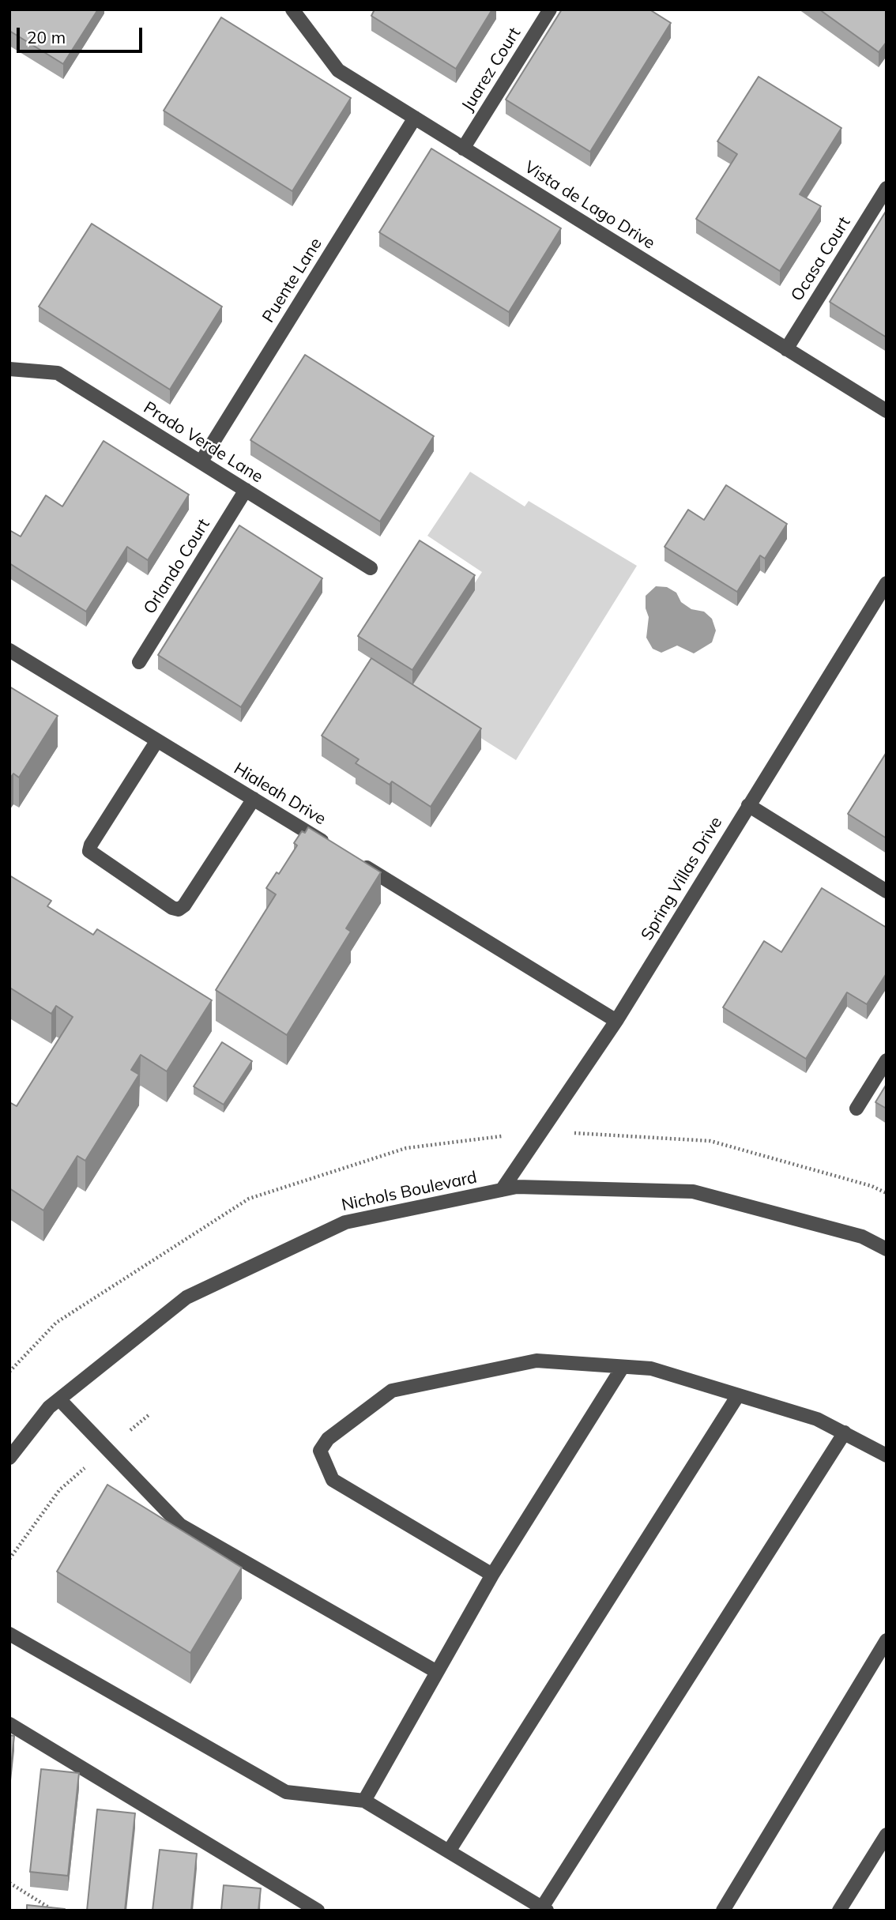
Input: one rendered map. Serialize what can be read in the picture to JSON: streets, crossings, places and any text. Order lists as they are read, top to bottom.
{
  "streets": {
    "street": [
      "Juarez Court",
      "Vista de Lago Drive",
      "Ocasa Court",
      "Puente Lane",
      "Prado Verde Lane",
      "Orlando Court",
      "Hialeah Drive",
      "Spring Villas Drive",
      "Nichols Boulevard"
    ]
  },
  "crossings": [
    ["Juarez Court", "Vista de Lago Drive"],
    ["Vista de Lago Drive", "Ocasa Court"],
    ["Vista de Lago Drive", "Puente Lane"],
    ["Puente Lane", "Prado Verde Lane"],
    ["Prado Verde Lane", "Orlando Court"],
    ["Spring Villas Drive", "Nichols Boulevard"]
  ],
  "scale_bar": "20 m"
}
